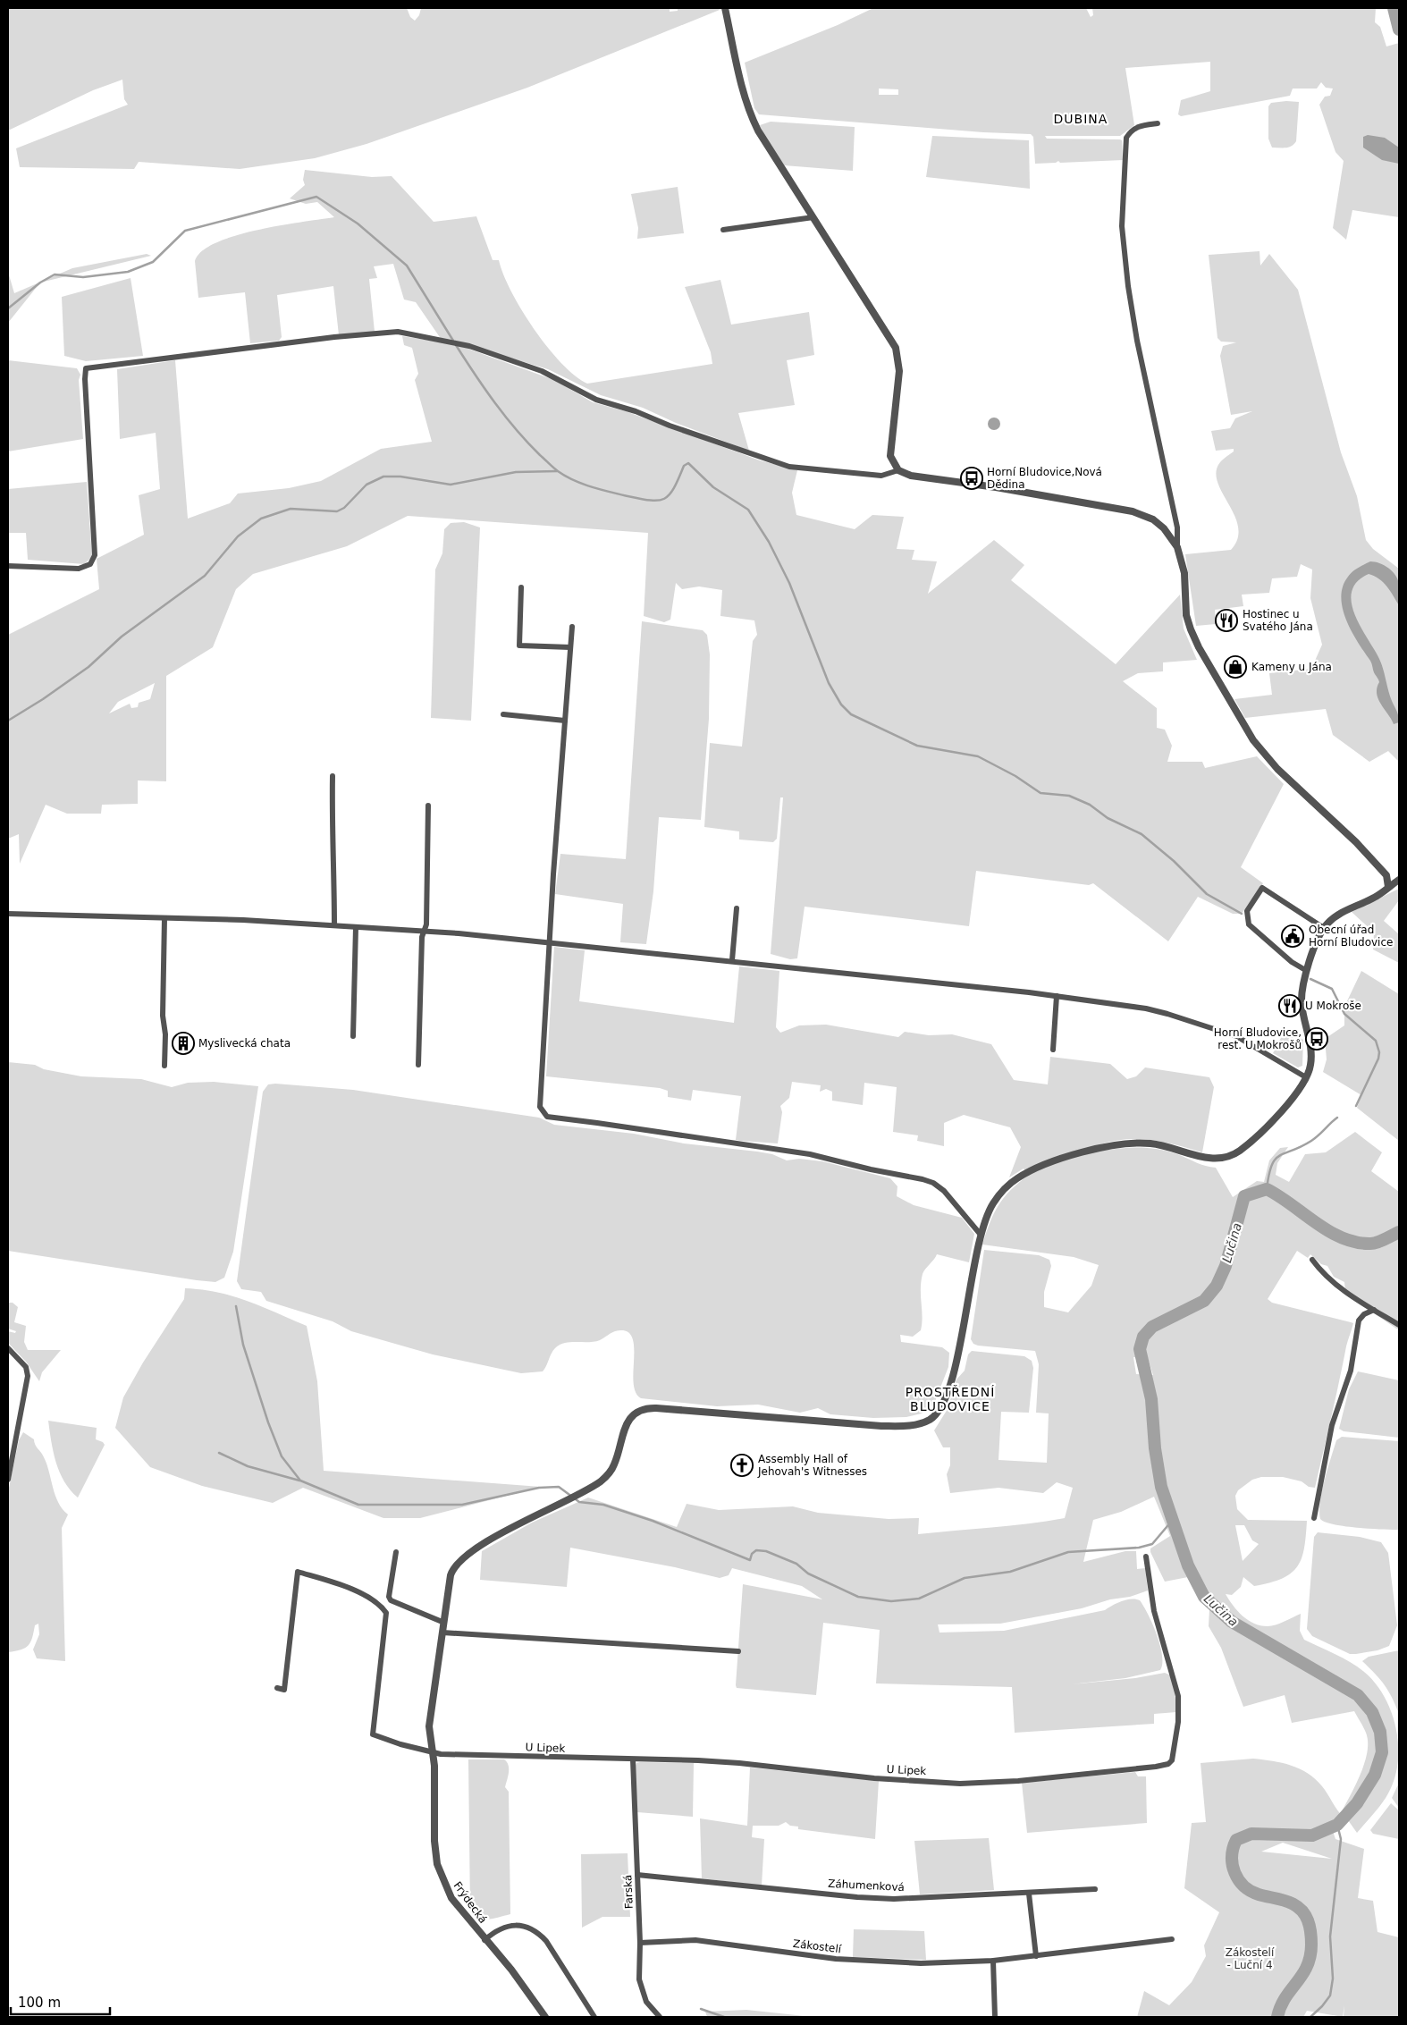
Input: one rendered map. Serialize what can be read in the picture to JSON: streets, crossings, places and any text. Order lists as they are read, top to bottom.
{
  "streets": {
    "street": [
      "U Lipek",
      "Záhumenková",
      "Farská",
      "Frýdecká",
      "Zákostelí"
    ]
  },
  "crossings": [
    ["U Lipek", "Farská"],
    ["U Lipek", "Frýdecká"],
    ["Záhumenková", "Farská"],
    ["Farská", "Zákostelí"]
  ],
  "districts": ["DUBINA", "PROSTŘEDNÍ BLUDOVICE"],
  "water": ["Lučina"],
  "parks": ["Zákostelí - Luční 4"],
  "places": {
    "bus stop": ["Horní Bludovice,Nová Dědina", "Horní Bludovice, rest. U Mokrošů"],
    "restaurant": ["Hostinec u Svatého Jána", "U Mokroše"],
    "shop": ["Kameny u Jána"],
    "public building": ["Obecní úřad Horní Bludovice"],
    "building": ["Myslivecká chata"],
    "church": ["Assembly Hall of Jehovah's Witnesses"]
  },
  "scale_bar": "100 m"
}
